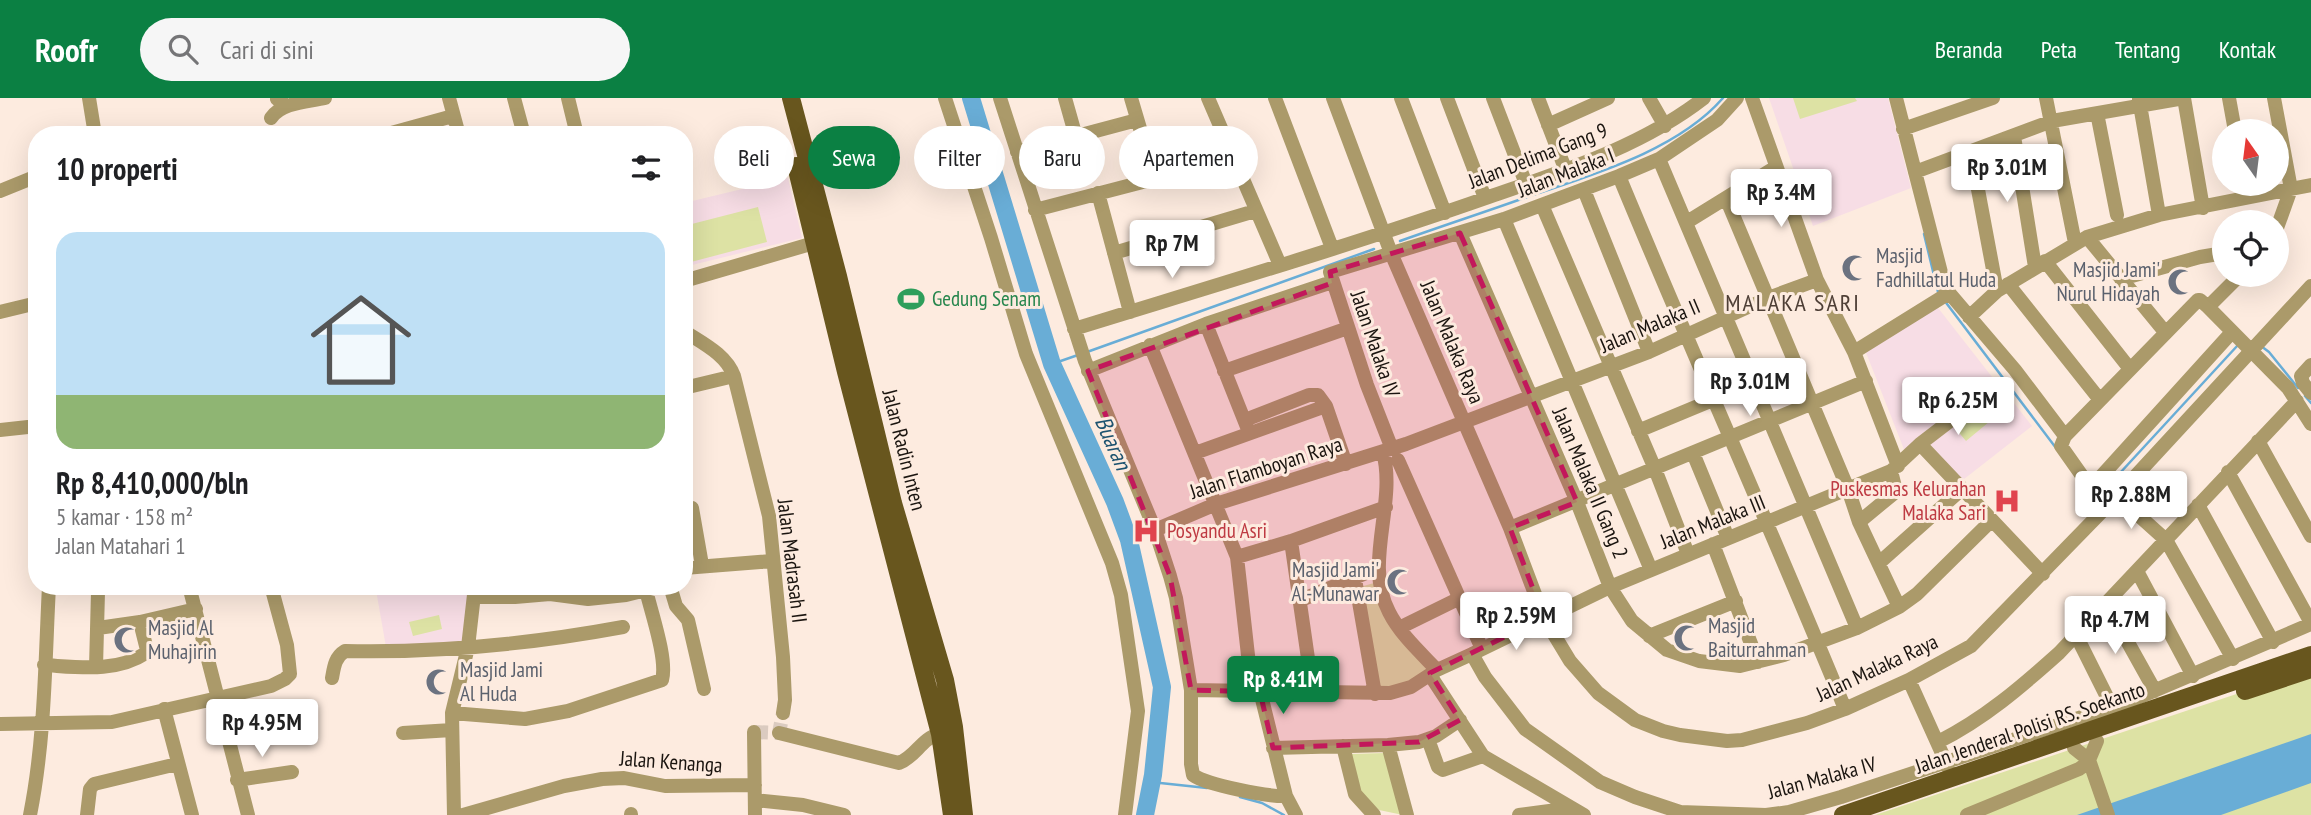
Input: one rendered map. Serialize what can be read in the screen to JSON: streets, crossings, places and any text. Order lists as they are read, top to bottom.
{
  "streets": {
    "main road": ["Jalan Radin Inten", "Jalan Jenderal Polisi RS. Soekanto"],
    "street": [
      "Jalan Delima Gang 9",
      "Jalan Malaka I",
      "Jalan Malaka II",
      "Jalan Malaka Raya",
      "Jalan Malaka IV",
      "Jalan Flamboyan Raya",
      "Jalan Malaka II Gang 2",
      "Jalan Malaka III",
      "Jalan Madrasah II",
      "Jalan Kenanga"
    ]
  },
  "crossings": [
    ["Jalan Delima Gang 9", "Jalan Malaka Raya"],
    ["Jalan Malaka I", "Jalan Malaka Raya"],
    ["Jalan Malaka I", "Jalan Malaka IV"],
    ["Jalan Malaka I", "Jalan Malaka II Gang 2"],
    ["Jalan Malaka II", "Jalan Malaka Raya"],
    ["Jalan Malaka II", "Jalan Flamboyan Raya"],
    ["Jalan Malaka II", "Jalan Malaka II Gang 2"],
    ["Jalan Malaka Raya", "Jalan Malaka IV"],
    ["Jalan Malaka Raya", "Jalan Flamboyan Raya"],
    ["Jalan Malaka Raya", "Jalan Malaka III"],
    ["Jalan Malaka IV", "Jalan Flamboyan Raya"],
    ["Jalan Malaka IV", "Jalan Jenderal Polisi RS. Soekanto"],
    ["Jalan Malaka II Gang 2", "Jalan Malaka III"]
  ],
  "districts": ["MALAKA SARI"],
  "water": ["Buaran"],
  "places": {
    "mosque": [
      "Masjid Fadhillatul Huda",
      "Masjid Jami' Nurul Hidayah",
      "Masjid Jami' Al-Munawar",
      "Masjid Baiturrahman",
      "Masjid Al Muhajirin",
      "Masjid Jami Al Huda"
    ],
    "sports": ["Gedung Senam"],
    "hospital": ["Puskesmas Kelurahan Malaka Sari", "Posyandu Asri"]
  },
  "north": "top",
  "page": {
    "header": "Roofr",
    "search": "Cari di sini",
    "nav": [
      "Beranda",
      "Peta",
      "Tentang",
      "Kontak"
    ],
    "chip": [
      "Beli",
      "Sewa",
      "Filter",
      "Baru",
      "Apartemen"
    ],
    "heading": "10 properti",
    "price": [
      "Rp 3.01M",
      "Rp 3.4M",
      "Rp 7M",
      "Rp 3.01M",
      "Rp 6.25M",
      "Rp 2.88M",
      "Rp 2.59M",
      "Rp 4.7M",
      "Rp 8.41M",
      "Rp 4.95M"
    ],
    "list": [
      {
        "name": "Rp 8,410,000/bln",
        "note": "5 kamar · 158 m² · Jalan Matahari 1"
      }
    ]
  }
}
